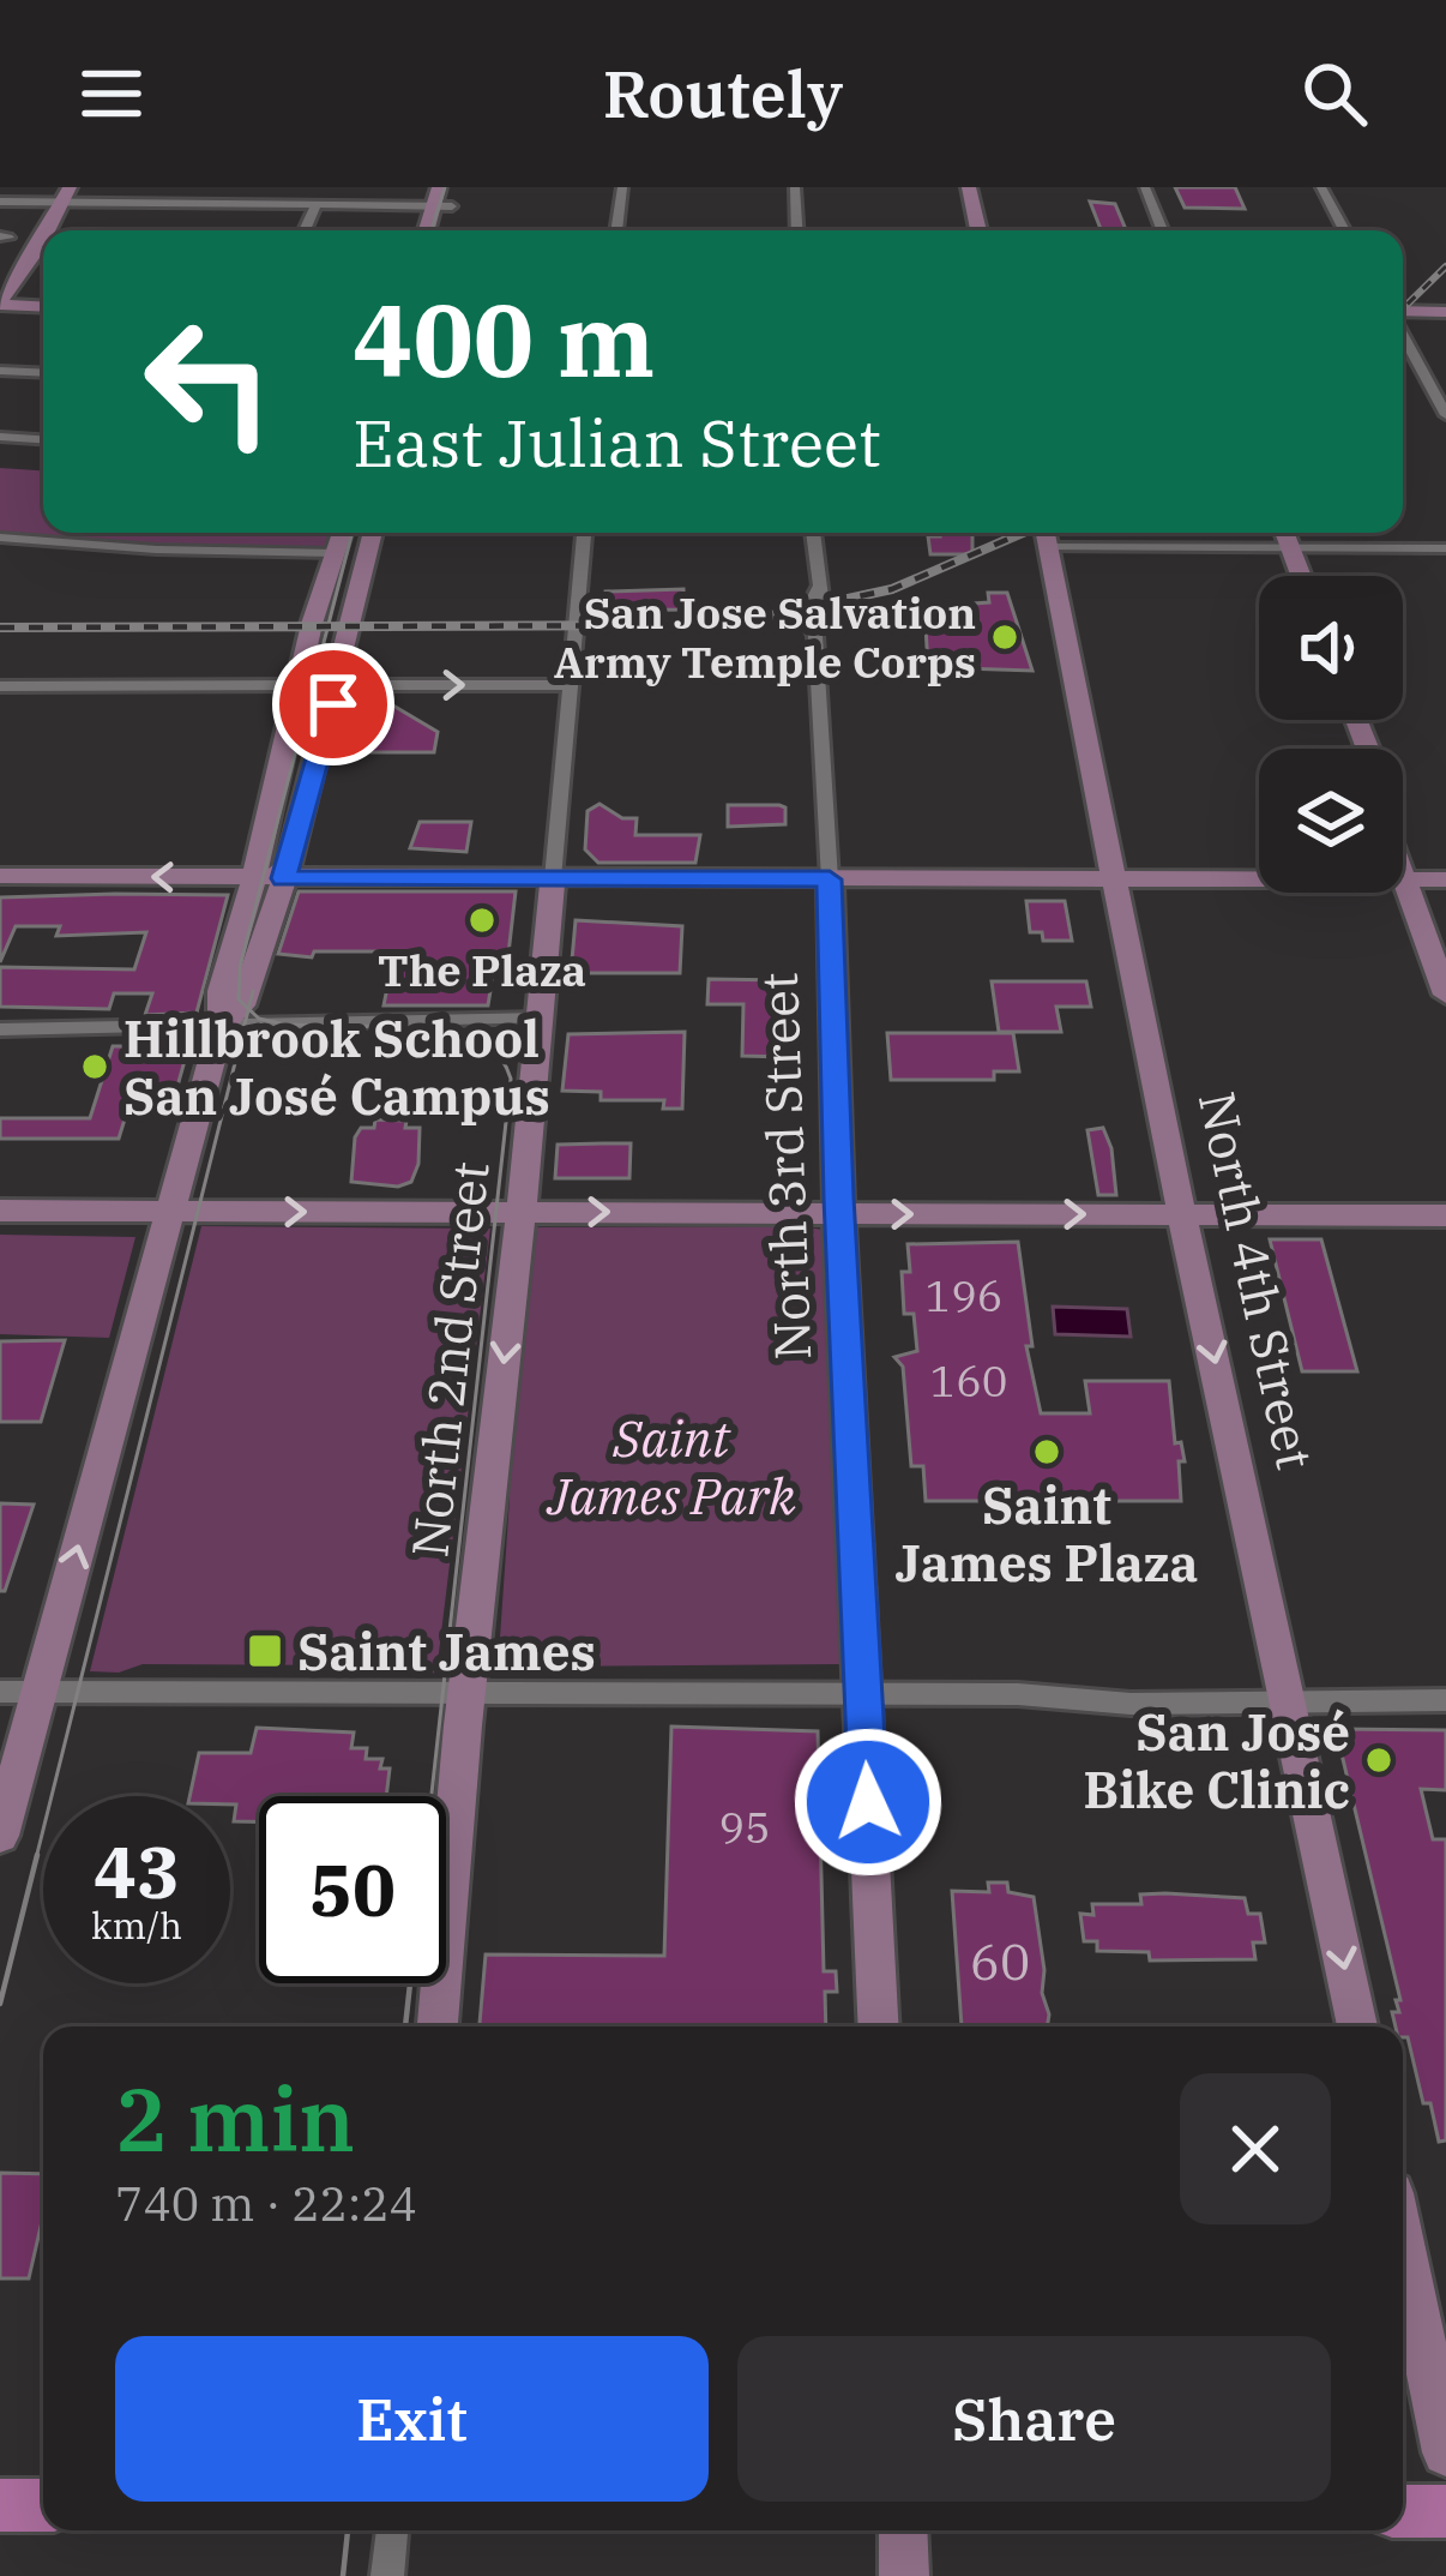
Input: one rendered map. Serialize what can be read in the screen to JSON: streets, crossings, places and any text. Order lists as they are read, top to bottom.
{
  "streets": {
    "main road": ["North 3rd Street", "North 4th Street", "North 2nd Street"]
  },
  "one_way": ["North 4th Street"],
  "parks": ["Saint James Park"],
  "places": {
    "other": [
      "San Jose Salvation Army Temple Corps",
      "The Plaza",
      "Hillbrook School San José Campus",
      "Saint James Plaza",
      "San José Bike Clinic"
    ],
    "transit": ["Saint James"]
  },
  "house_numbers": [
    "196",
    "160",
    "95",
    "60"
  ],
  "page": {
    "header": "Routely",
    "turn": ["400 m", "East Julian Street"],
    "speed": "43 km/h",
    "limit": "50",
    "heading": ["2 min", "740 m · 22:24"],
    "buttons": ["Exit", "Share"]
  }
}
